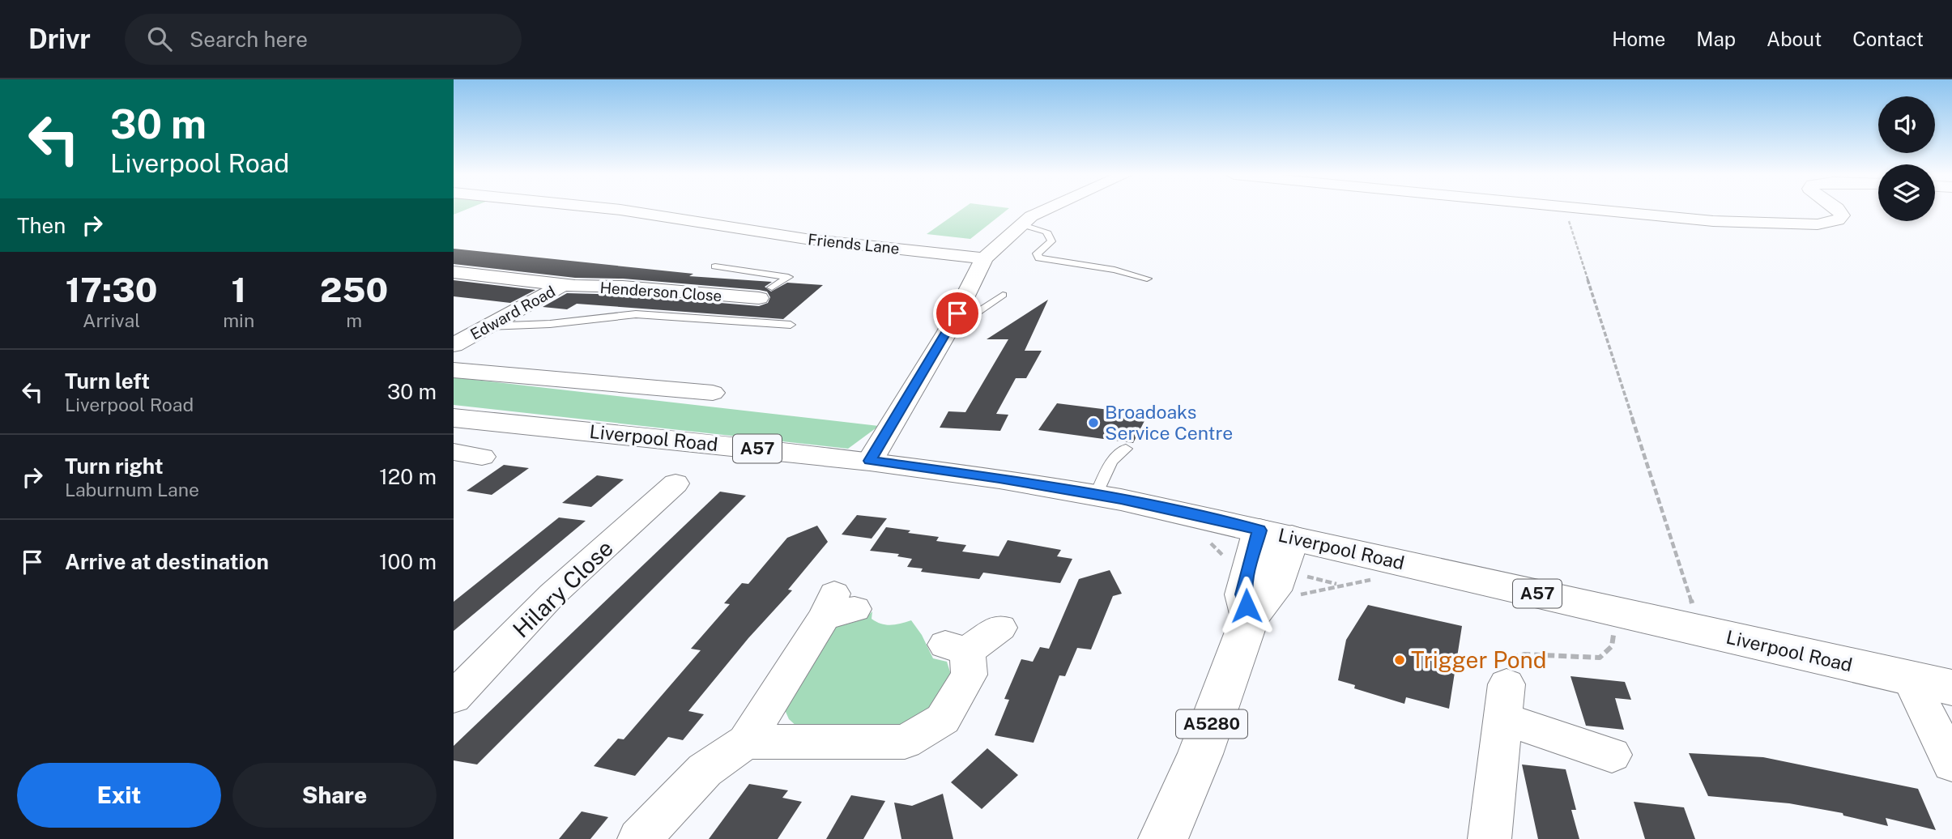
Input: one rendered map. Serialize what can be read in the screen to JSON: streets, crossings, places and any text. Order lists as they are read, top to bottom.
{
  "streets": {
    "main road": ["Liverpool Road", "A57", "A5280"],
    "street": [
      "Friends Lane",
      "Henderson Close",
      "Edward Road",
      "Hilary Close"
    ]
  },
  "crossings": [
    ["Henderson Close", "Edward Road"],
    ["Liverpool Road", "A5280"]
  ],
  "places": ["Broadoaks Service Centre", "Trigger Pond"],
  "page": {
    "header": "Drivr",
    "search": "Search here",
    "nav": [
      "Home",
      "Map",
      "About",
      "Contact"
    ],
    "turn": ["30 m", "Liverpool Road"],
    "then": "Then",
    "eta": [
      "17:30",
      "Arrival",
      "1",
      "min",
      "250",
      "m"
    ],
    "list": [
      {
        "name": "Turn left",
        "note": "Liverpool Road",
        "value": "30 m"
      },
      {
        "name": "Turn right",
        "note": "Laburnum Lane",
        "value": "120 m"
      },
      {
        "name": "Arrive at destination",
        "value": "100 m"
      }
    ],
    "buttons": ["Exit", "Share"]
  }
}
